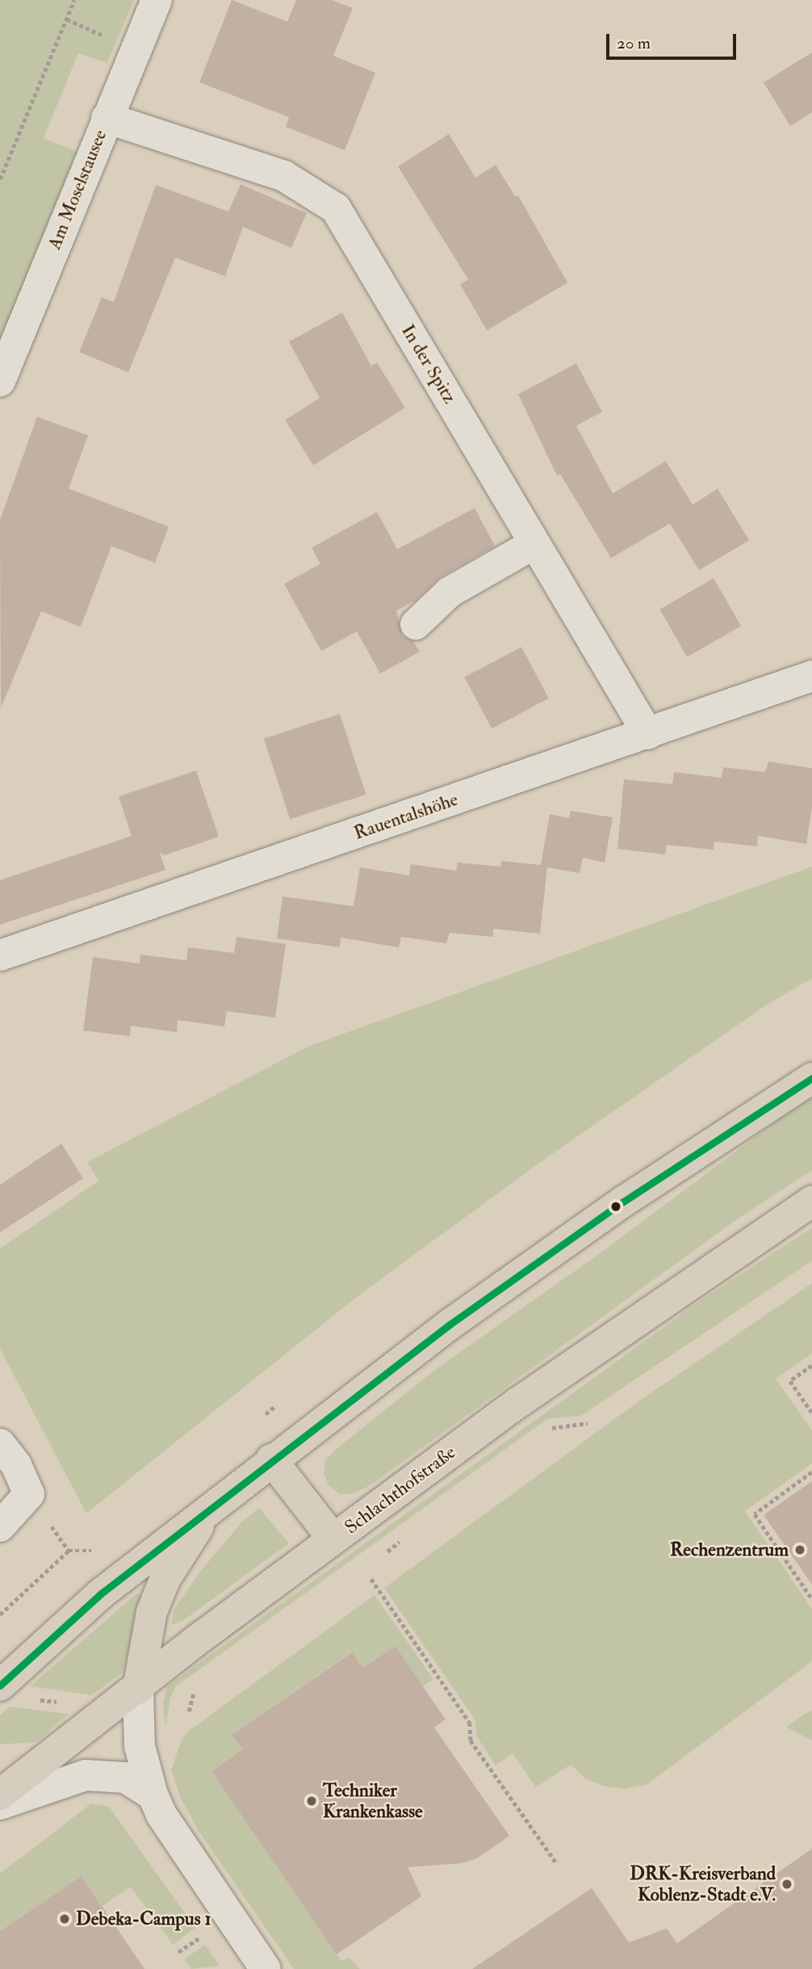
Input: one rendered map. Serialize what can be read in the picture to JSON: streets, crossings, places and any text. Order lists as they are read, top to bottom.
{
  "streets": {
    "main road": ["Schlachthofstraße"],
    "street": ["Am Moselstausee", "In der Spitz", "Rauentalshöhe"]
  },
  "crossings": [
    ["Am Moselstausee", "In der Spitz"],
    ["In der Spitz", "Rauentalshöhe"]
  ],
  "places": [
    "Rechenzentrum",
    "Techniker Krankenkasse",
    "DRK-Kreisverband Koblenz-Stadt e.V.",
    "Debeka-Campus 1"
  ],
  "scale_bar": "20 m"
}
